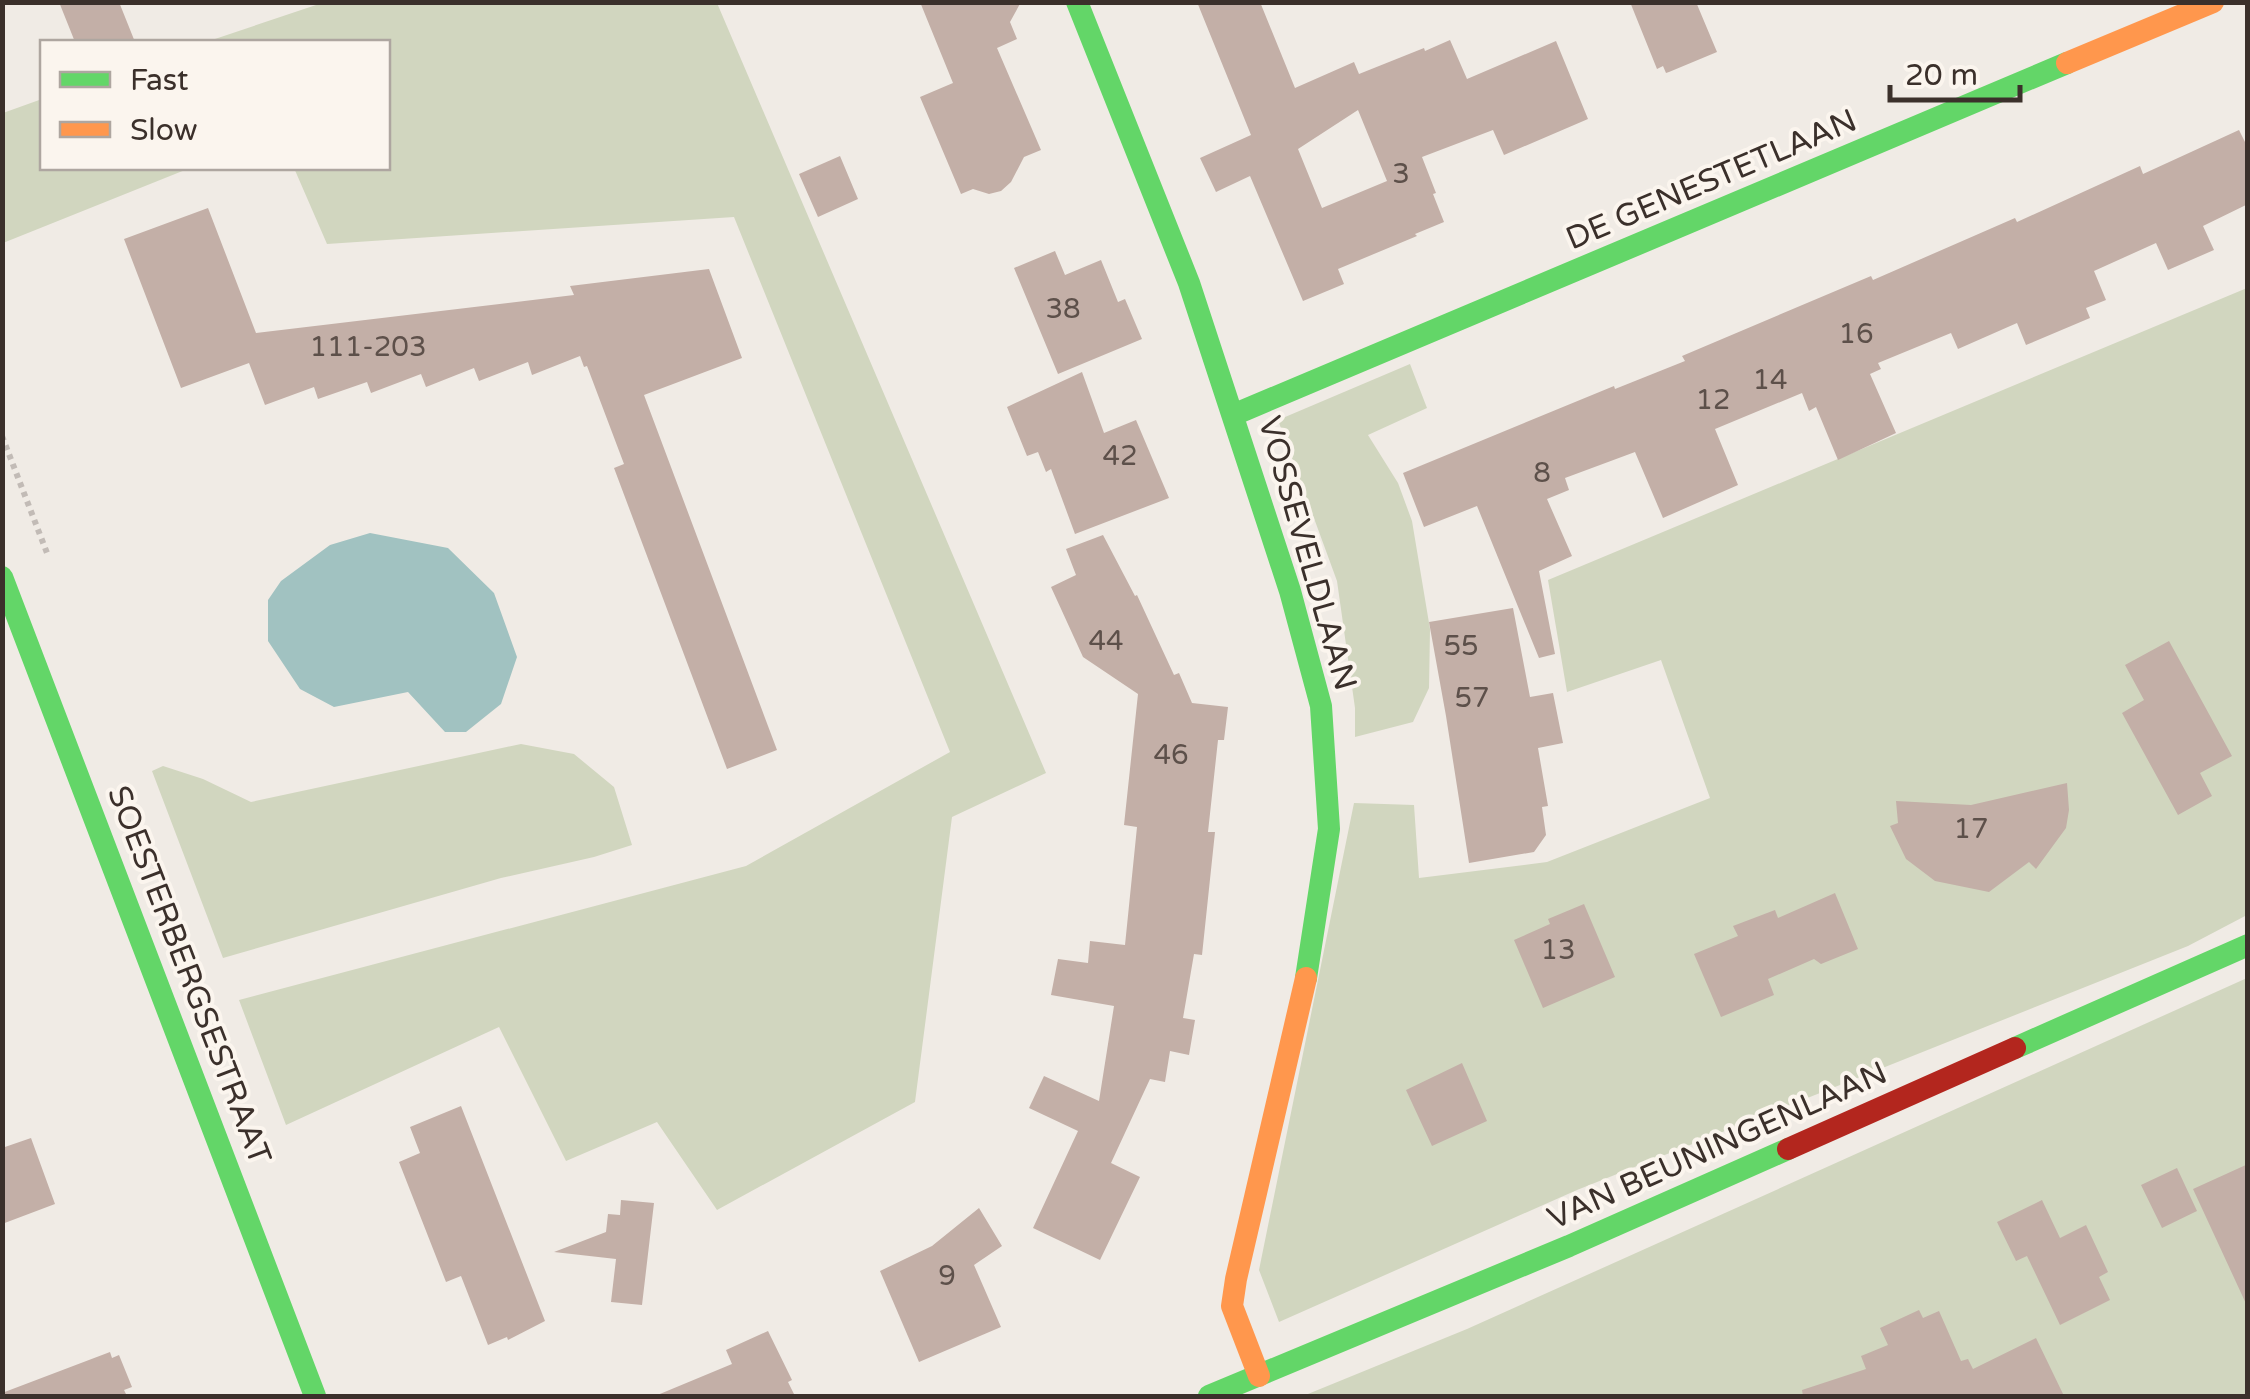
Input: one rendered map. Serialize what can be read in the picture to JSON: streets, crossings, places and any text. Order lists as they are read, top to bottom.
{
  "streets": {
    "street": [
      "DE GENESTETLAAN",
      "VOSSEVELDLAAN",
      "SOESTERBERGSESTRAAT",
      "VAN BEUNINGENLAAN"
    ]
  },
  "crossings": [
    ["DE GENESTETLAAN", "VOSSEVELDLAAN"],
    ["VOSSEVELDLAAN", "VAN BEUNINGENLAAN"]
  ],
  "house_numbers": [
    "3",
    "38",
    "16",
    "111-203",
    "14",
    "12",
    "42",
    "8",
    "44",
    "55",
    "57",
    "46",
    "17",
    "13",
    "9"
  ],
  "legend": ["Fast", "Slow"],
  "scale_bar": "20 m"
}
